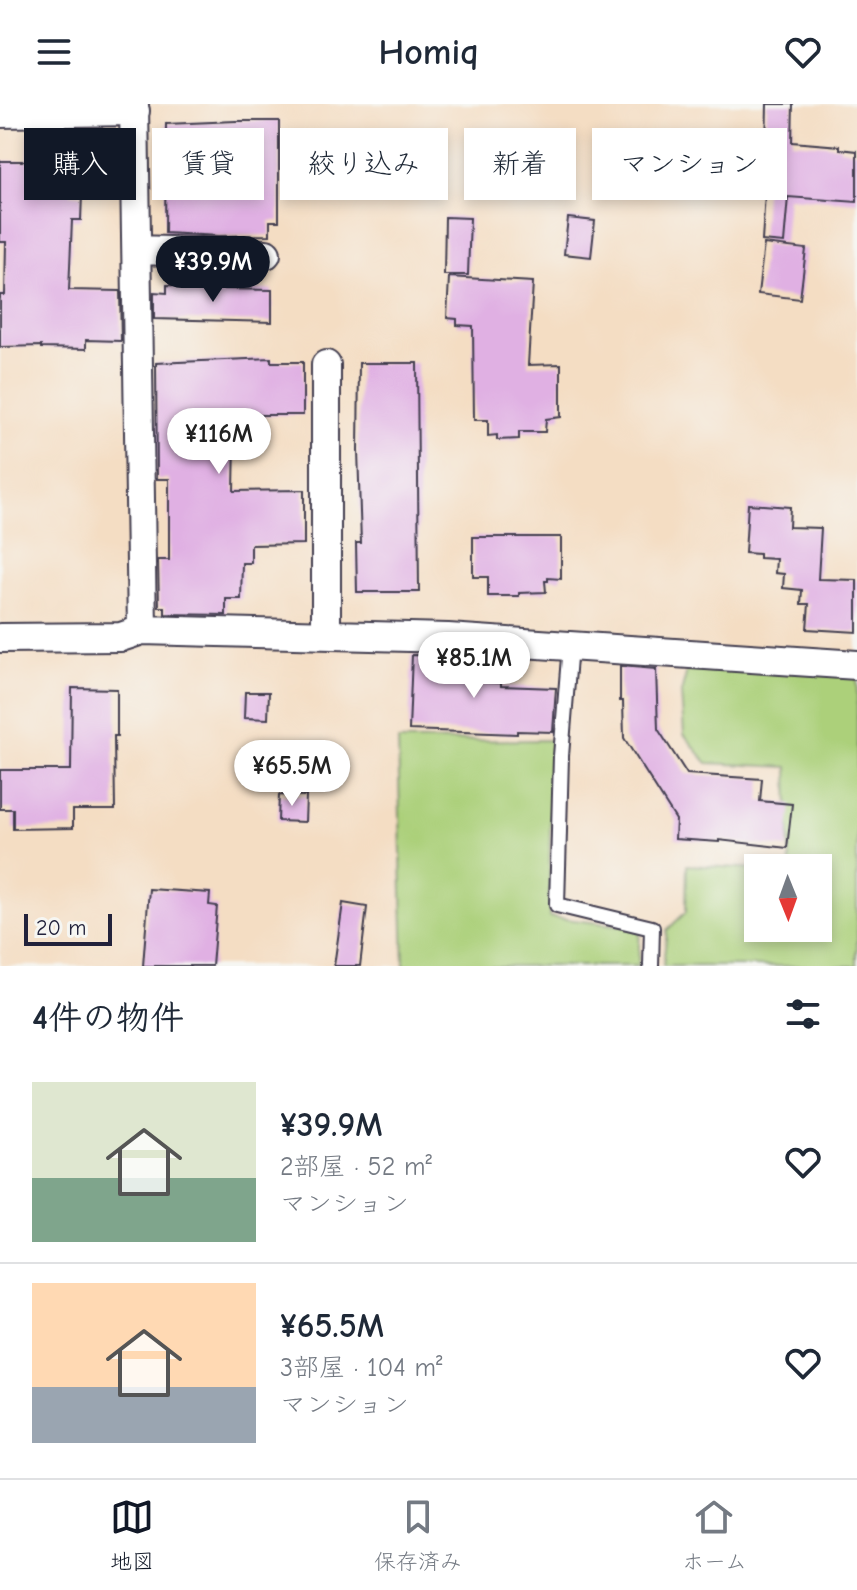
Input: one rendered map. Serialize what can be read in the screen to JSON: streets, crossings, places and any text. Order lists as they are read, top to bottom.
{
  "scale_bar": "20 m",
  "north": "bottom",
  "page": {
    "header": "Homiq",
    "chip": [
      "購入",
      "賃貸",
      "絞り込み",
      "新着",
      "マンション"
    ],
    "price": [
      "¥39.9M",
      "¥116M",
      "¥85.1M",
      "¥65.5M"
    ],
    "scale": "20 m",
    "heading": "4件の物件",
    "list": [
      {
        "name": "¥39.9M",
        "note": "2部屋 · 52 m² · マンション"
      },
      {
        "name": "¥65.5M",
        "note": "3部屋 · 104 m² · マンション"
      }
    ],
    "tabs": ["地図", "保存済み", "ホーム"]
  }
}
